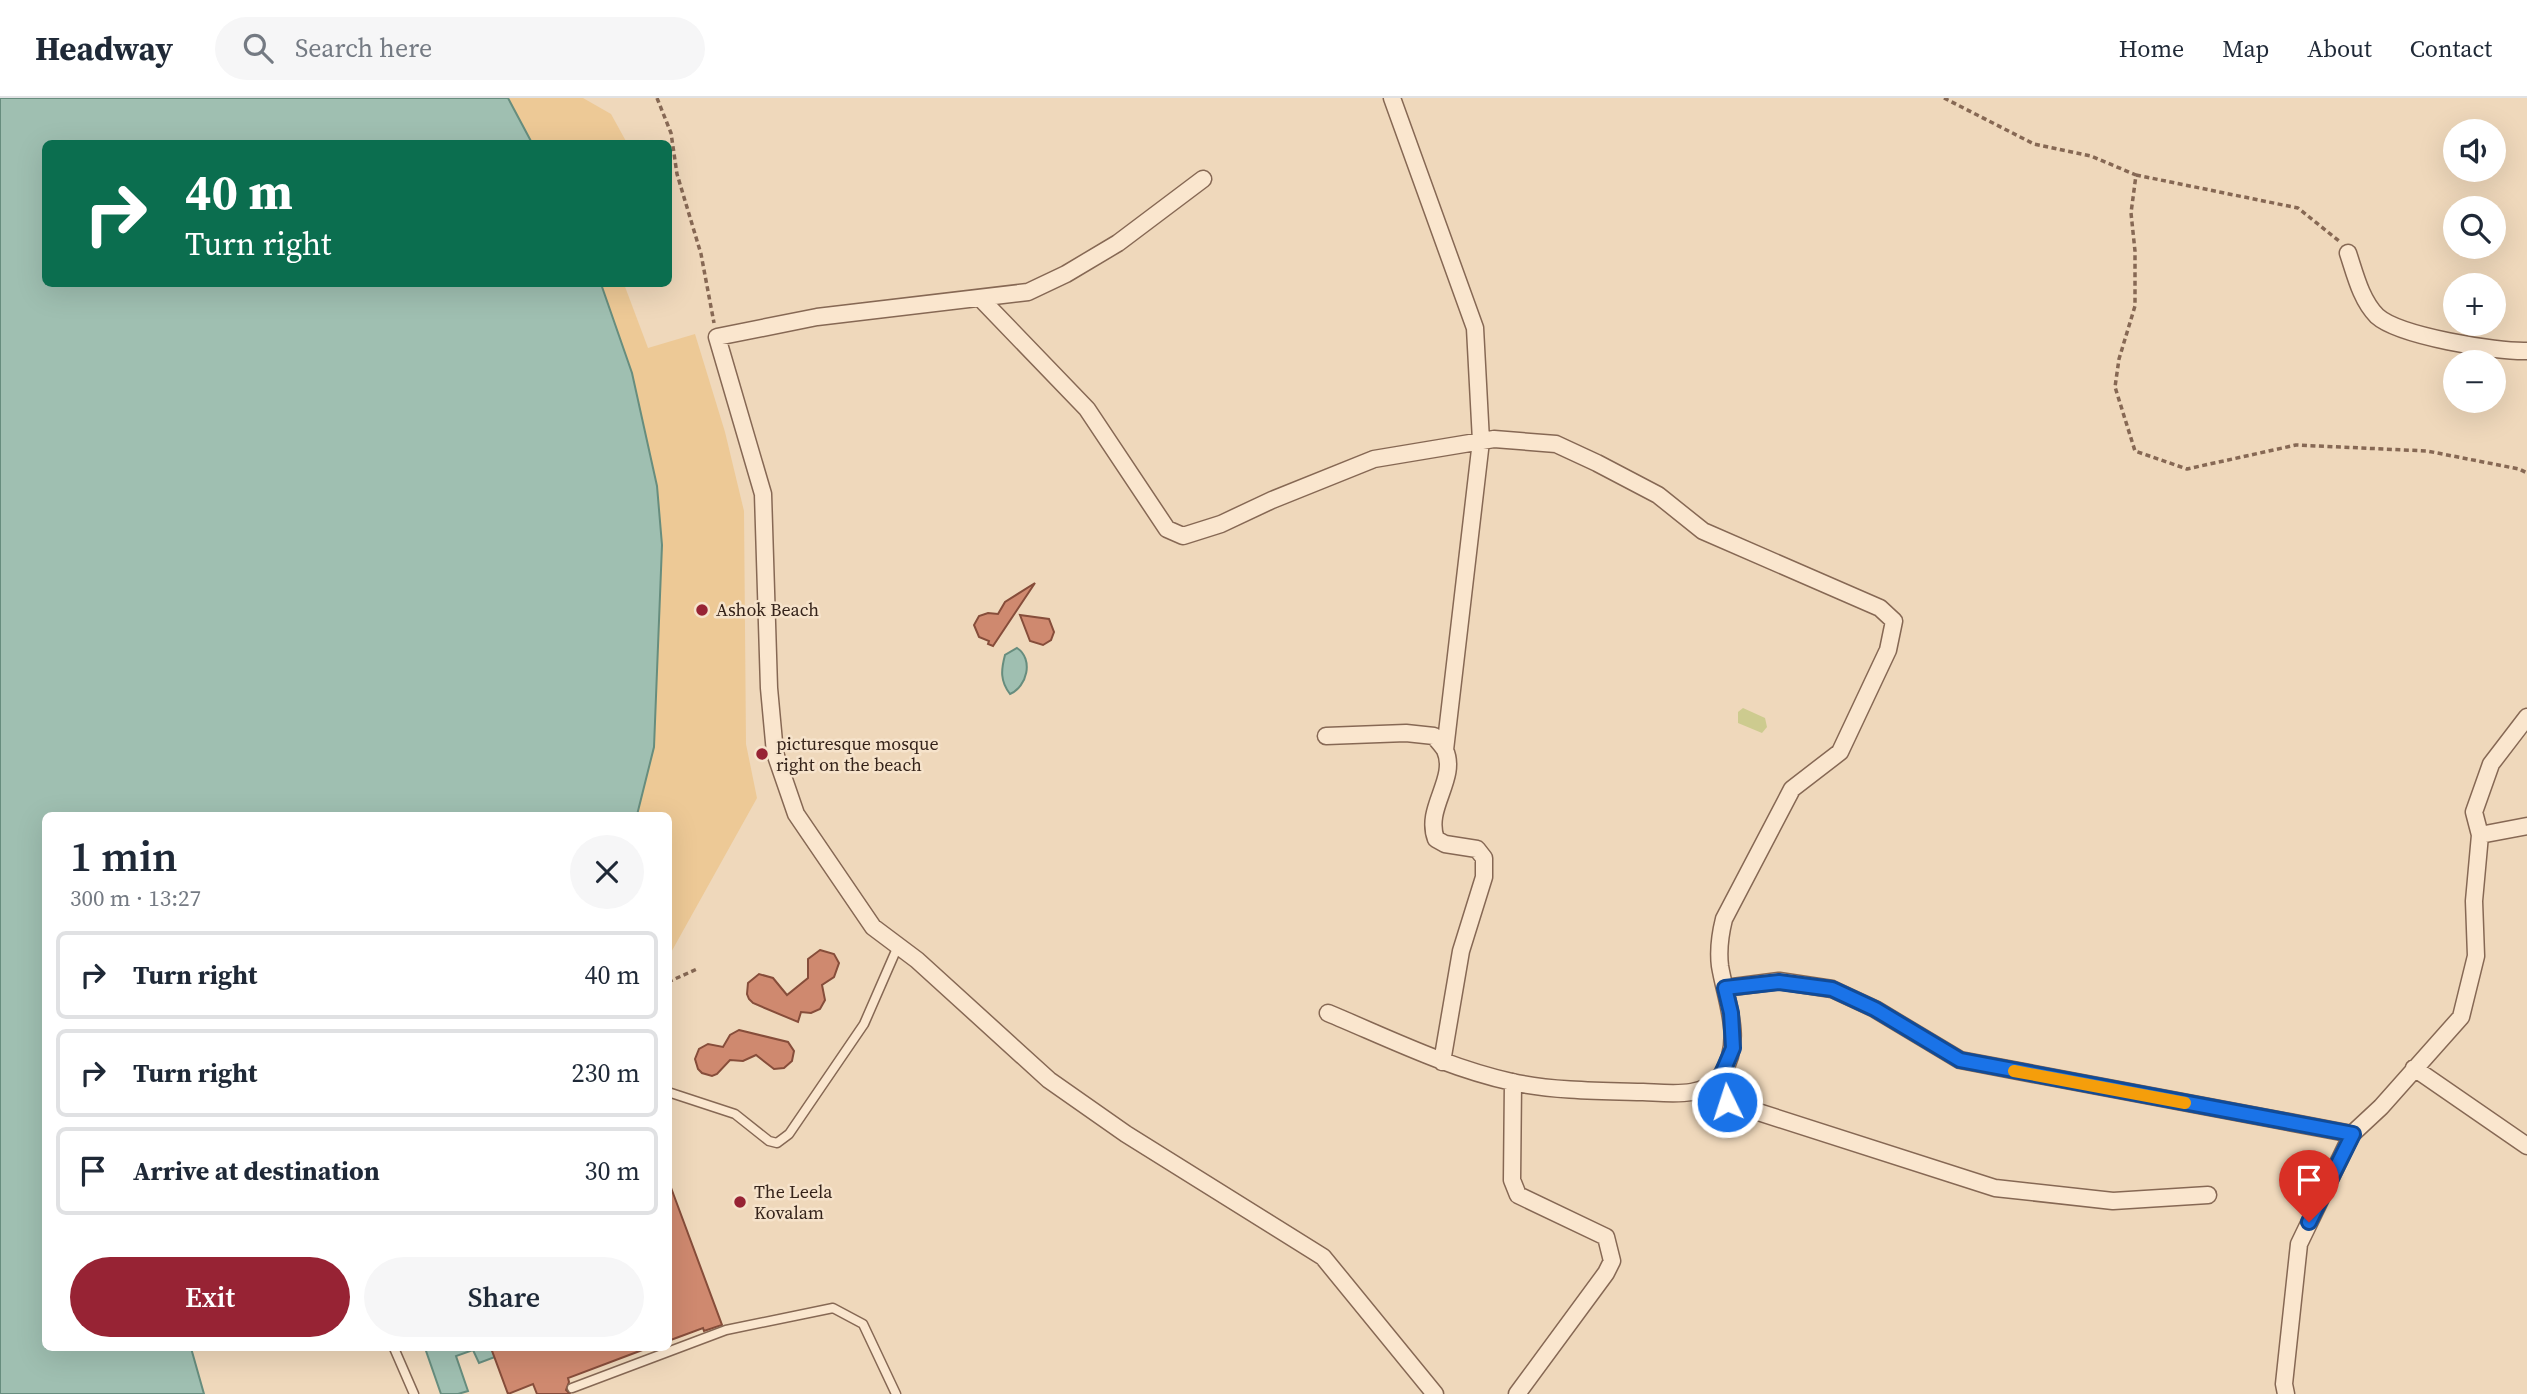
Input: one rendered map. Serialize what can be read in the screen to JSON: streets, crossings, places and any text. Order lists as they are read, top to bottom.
{
  "places": ["Ashok Beach", "picturesque mosque right on the beach", "The Leela Kovalam"],
  "page": {
    "header": "Headway",
    "search": "Search here",
    "nav": [
      "Home",
      "Map",
      "About",
      "Contact"
    ],
    "map_buttons": ["+", "−"],
    "turn": ["40 m", "Turn right"],
    "heading": ["1 min", "300 m · 13:27"],
    "list": [
      {
        "name": "Turn right",
        "value": "40 m"
      },
      {
        "name": "Turn right",
        "value": "230 m"
      },
      {
        "name": "Arrive at destination",
        "value": "30 m"
      }
    ],
    "buttons": ["Exit", "Share"]
  }
}
